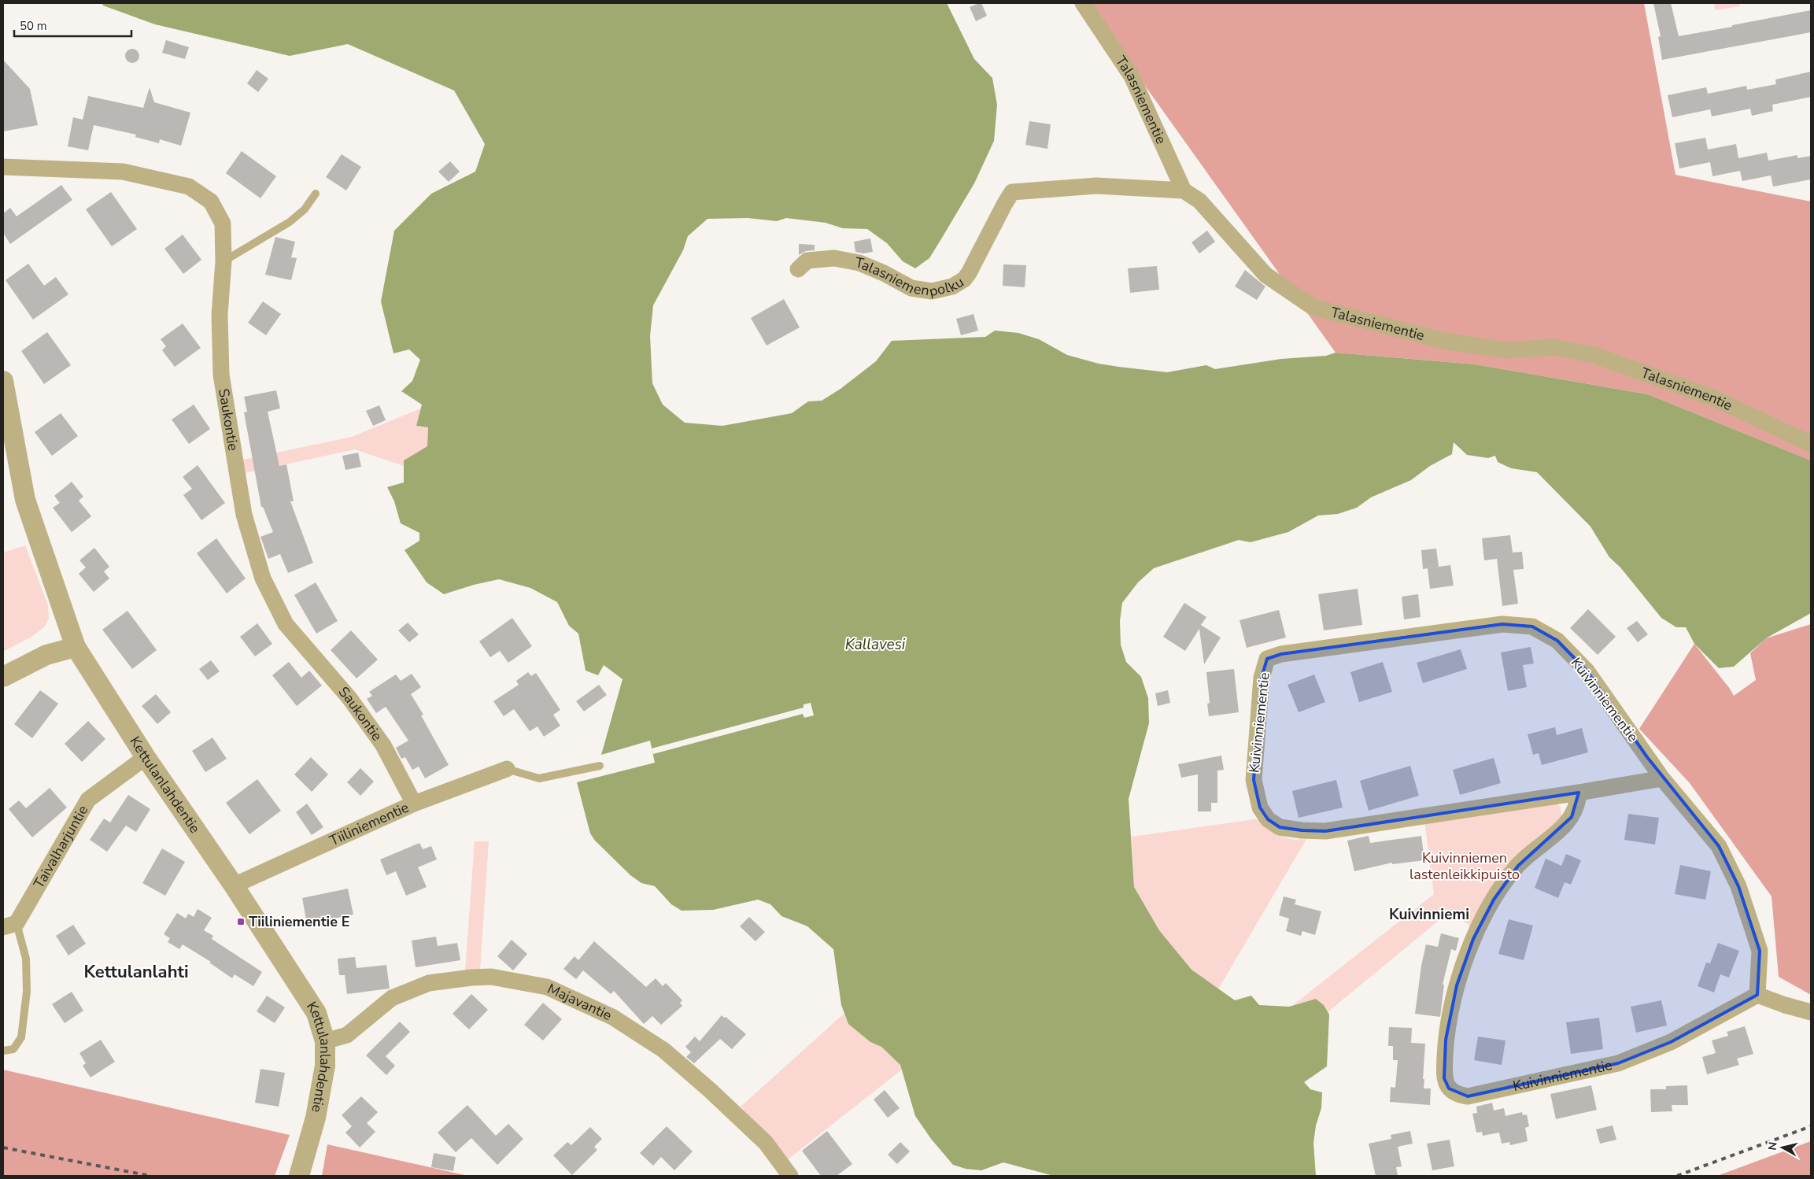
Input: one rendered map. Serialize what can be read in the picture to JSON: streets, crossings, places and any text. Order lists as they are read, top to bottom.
{
  "streets": {
    "street": [
      "Talasniementie",
      "Talasniemenpolku",
      "Saukontie",
      "Kuivinniementie",
      "Kettulanlahdentie",
      "Tiiliniementie",
      "Taivalharjuntie",
      "Majavantie"
    ]
  },
  "crossings": [
    ["Talasniementie", "Talasniemenpolku"],
    ["Saukontie", "Tiiliniementie"],
    ["Kettulanlahdentie", "Tiiliniementie"],
    ["Kettulanlahdentie", "Taivalharjuntie"],
    ["Kettulanlahdentie", "Majavantie"]
  ],
  "districts": ["Kuivinniemi", "Kettulanlahti"],
  "water": ["Kallavesi"],
  "parks": ["Kuivinniemen lastenleikkipuisto"],
  "places": {
    "transit": ["Tiiliniementie E"]
  },
  "scale_bar": "50 m",
  "north": "left"
}
